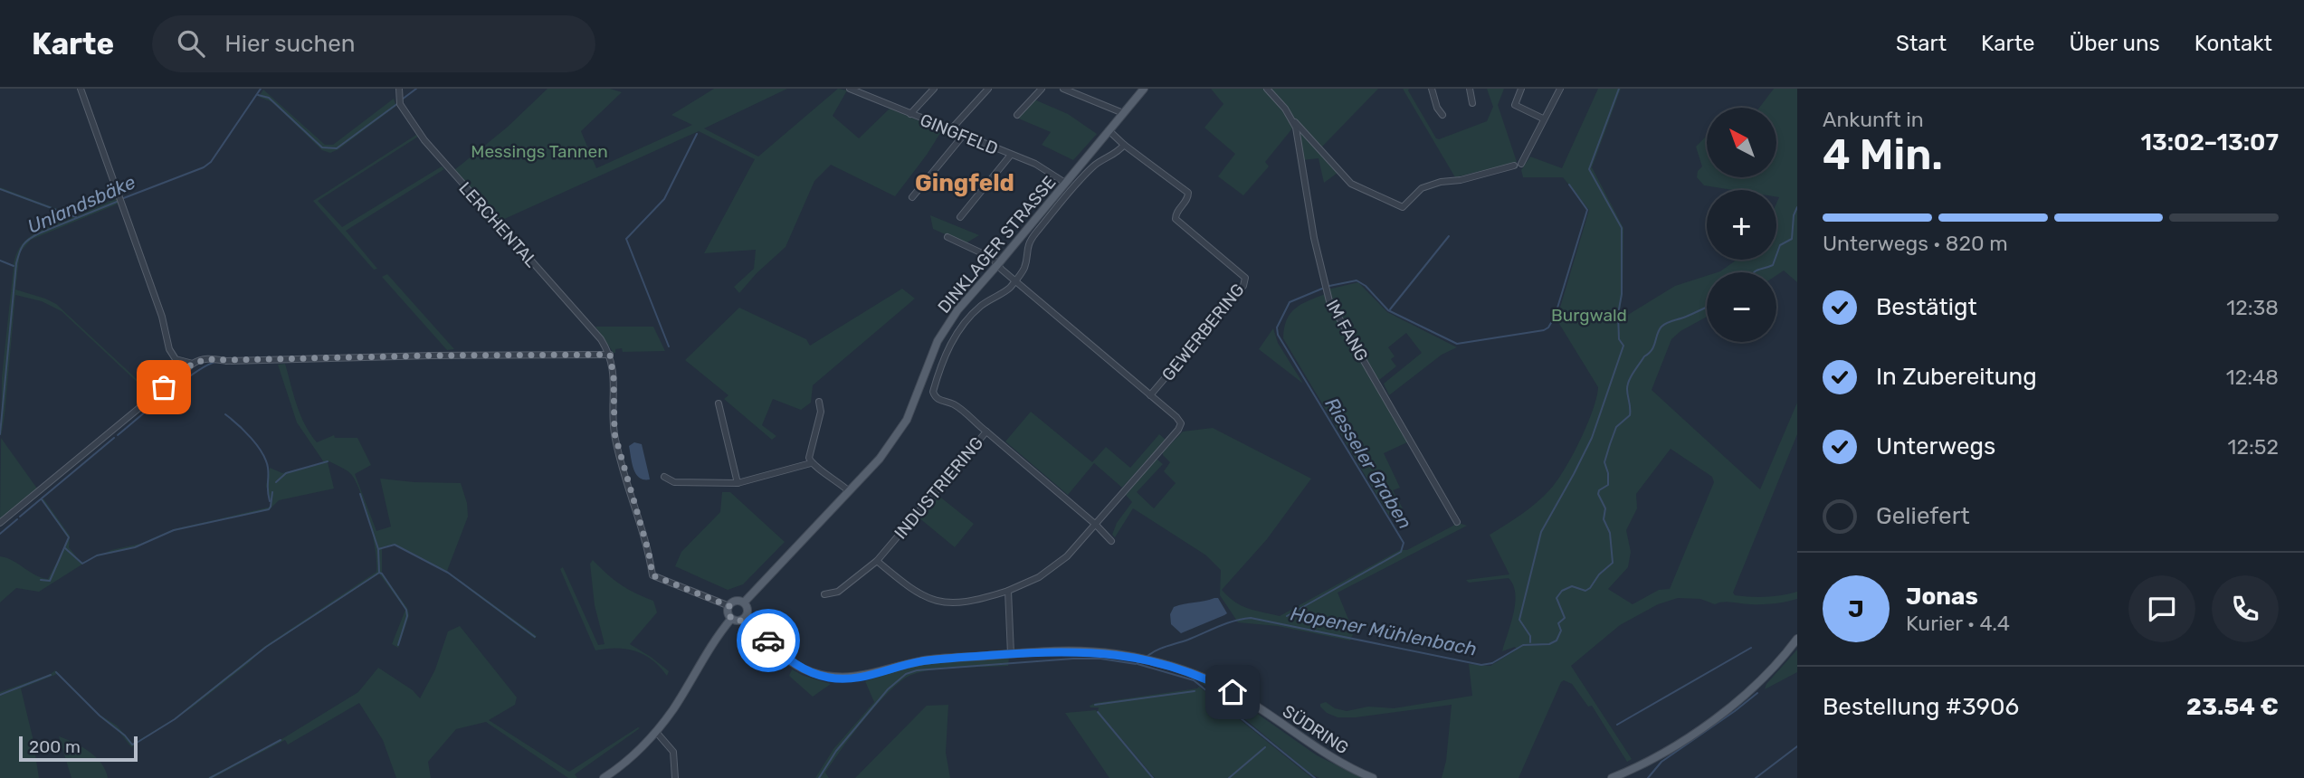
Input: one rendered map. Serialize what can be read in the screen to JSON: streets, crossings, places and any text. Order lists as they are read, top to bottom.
{
  "streets": {
    "main road": ["DINKLAGER STRASSE", "SÜDRING"],
    "street": [
      "GINGFELD",
      "LERCHENTAL",
      "IM FANG",
      "GEWERBERING",
      "INDUSTRIERING"
    ]
  },
  "crossings": [
    ["GINGFELD", "DINKLAGER STRASSE"],
    ["DINKLAGER STRASSE", "GEWERBERING"],
    ["DINKLAGER STRASSE", "SÜDRING"],
    ["GEWERBERING", "INDUSTRIERING"]
  ],
  "districts": ["Gingfeld"],
  "water": ["Unlandsbäke", "Riesseler Graben", "Hopener Mühlenbach"],
  "parks": ["Messings Tannen", "Burgwald"],
  "scale_bar": "200 m",
  "north": "top left",
  "page": {
    "header": "Karte",
    "search": "Hier suchen",
    "nav": [
      "Start",
      "Karte",
      "Über uns",
      "Kontakt"
    ],
    "heading": ["4 Min.", "Ankunft in", "13:02–13:07"],
    "panel": [
      "Jonas",
      "Kurier · 4.4",
      "Bestellung #3906",
      "23.54 €"
    ],
    "map_buttons": ["+", "−"],
    "bar": "Unterwegs · 820 m",
    "list": [
      ["Bestätigt", "12:38"],
      ["In Zubereitung", "12:48"],
      ["Unterwegs", "12:52"],
      "Geliefert"
    ],
    "round": "J",
    "scale": "200 m"
  }
}
